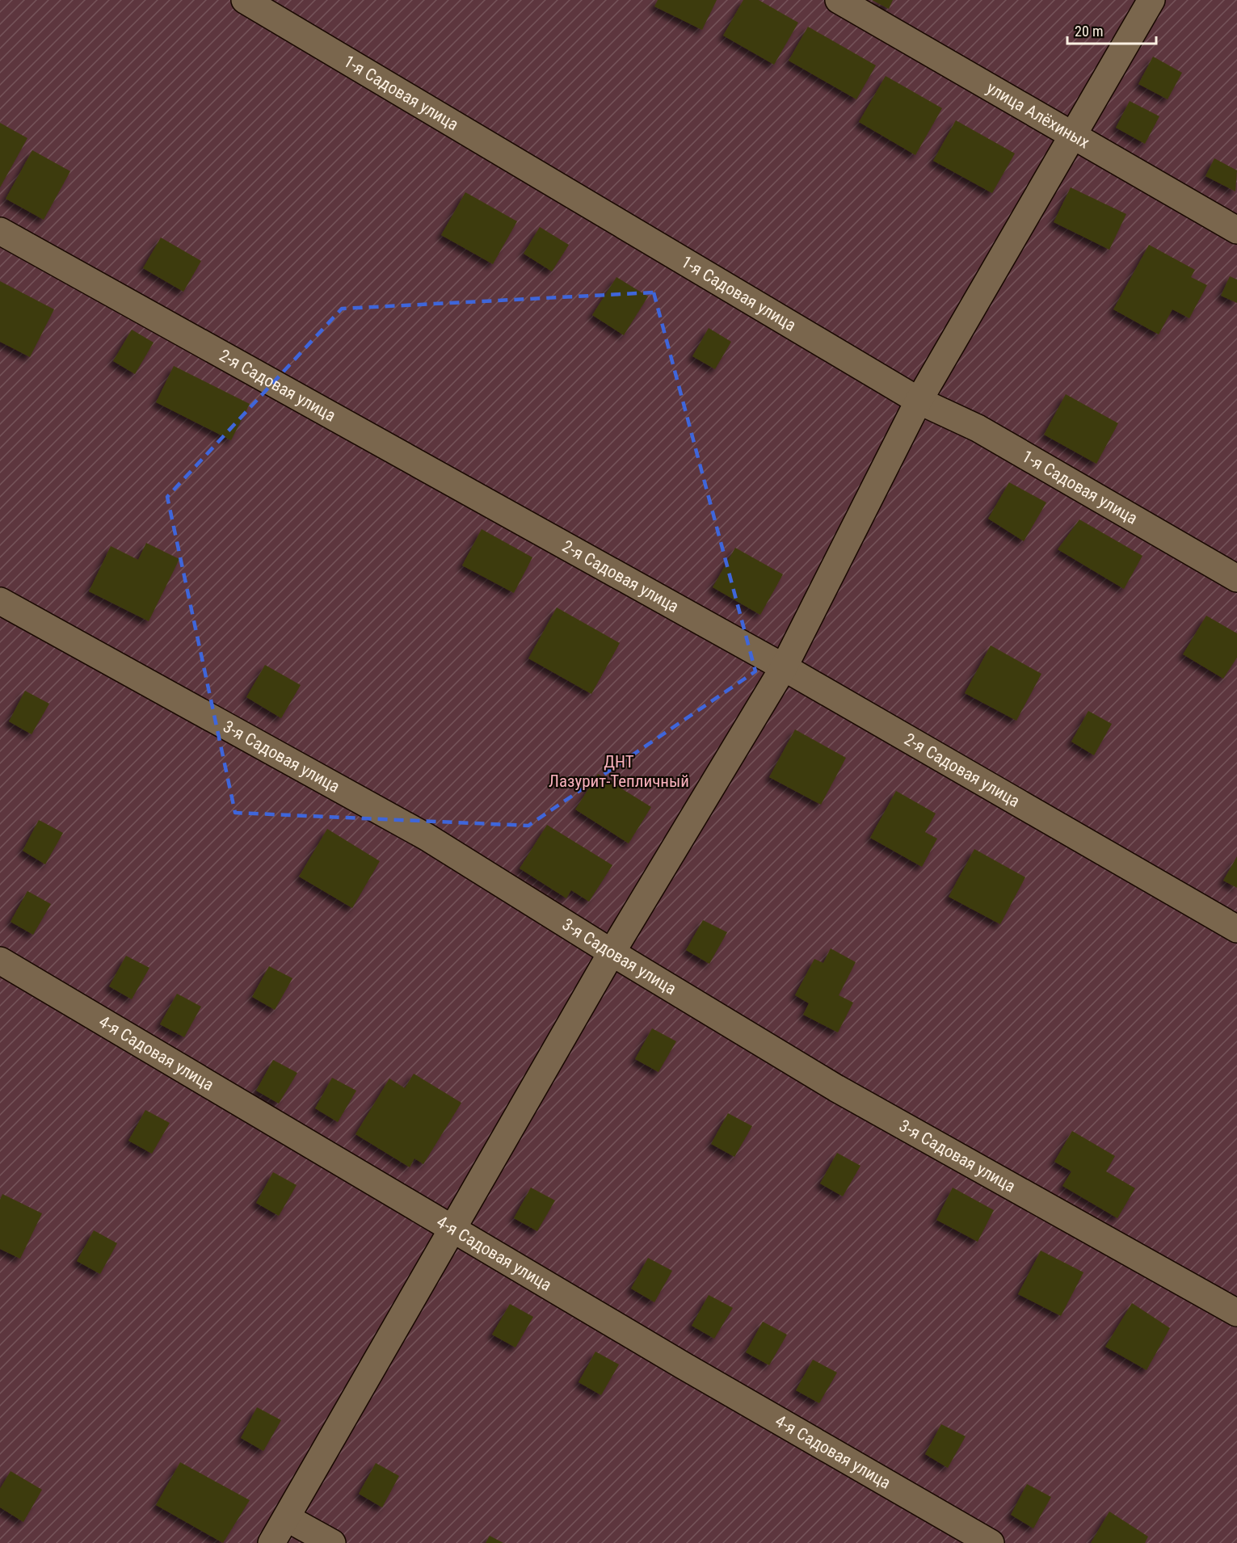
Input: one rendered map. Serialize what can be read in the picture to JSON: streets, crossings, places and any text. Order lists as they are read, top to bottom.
{
  "streets": {
    "street": [
      "1-я Садовая улица",
      "улица Алёхиных",
      "2-я Садовая улица",
      "3-я Садовая улица",
      "4-я Садовая улица"
    ]
  },
  "parks": ["ДНТ Лазурит-Тепличный"],
  "scale_bar": "20 m"
}
